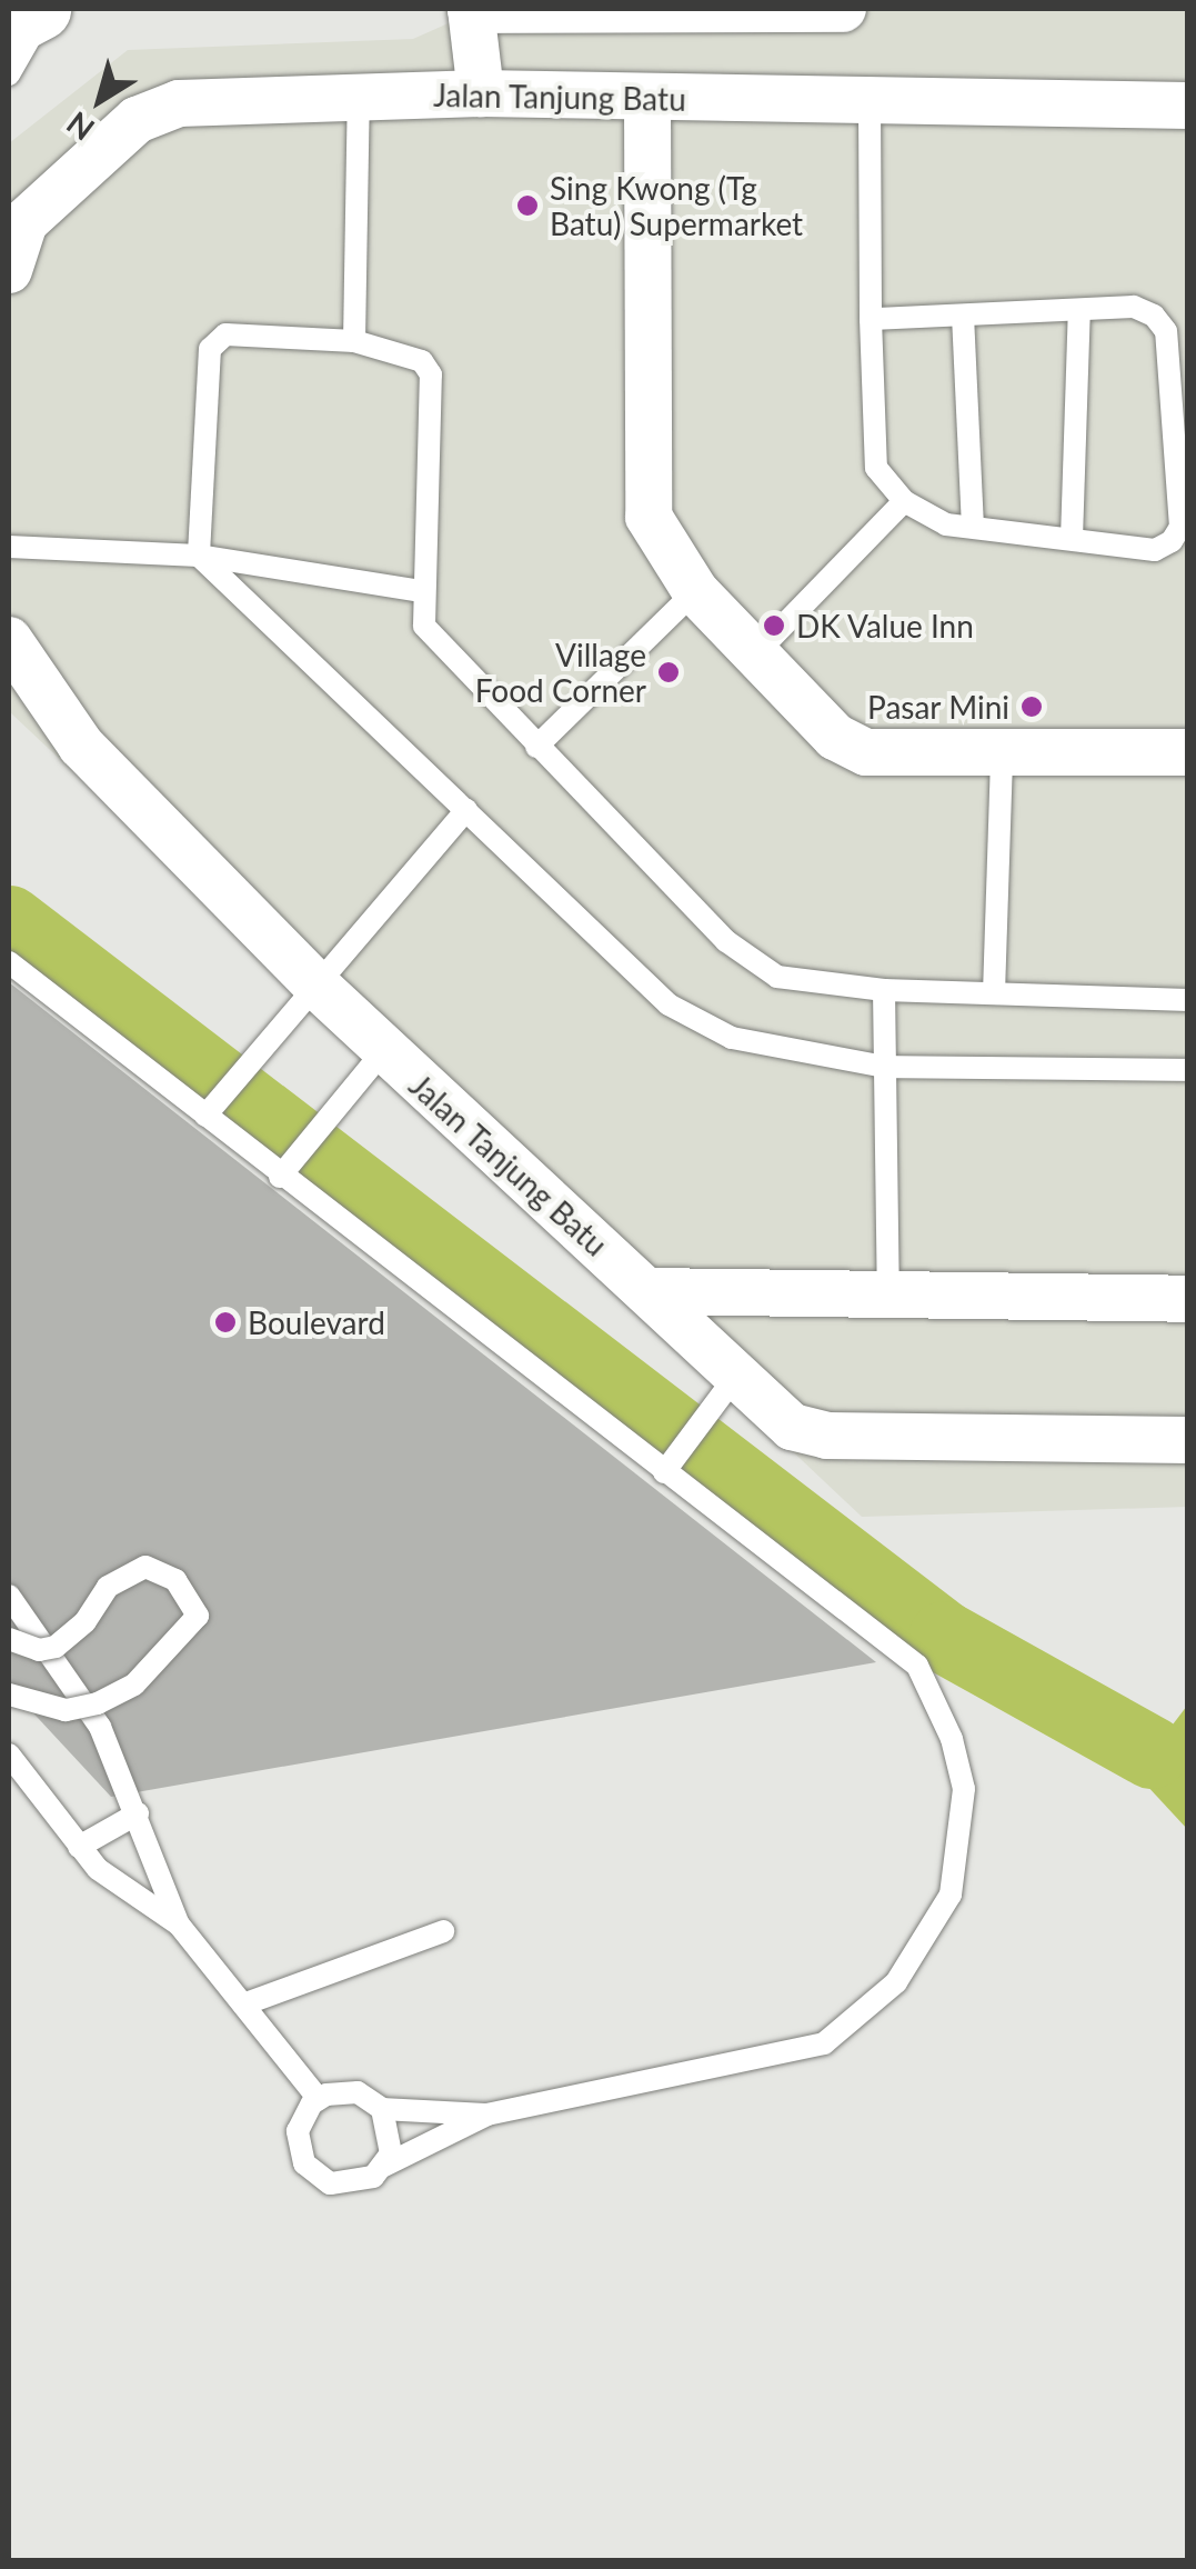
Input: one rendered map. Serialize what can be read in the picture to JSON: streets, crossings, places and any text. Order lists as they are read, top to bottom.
{
  "streets": {
    "street": ["Jalan Tanjung Batu"]
  },
  "places": [
    "Sing Kwong (Tg Batu) Supermarket",
    "DK Value Inn",
    "Village Food Corner",
    "Pasar Mini",
    "Boulevard"
  ],
  "north": "bottom left"
}
